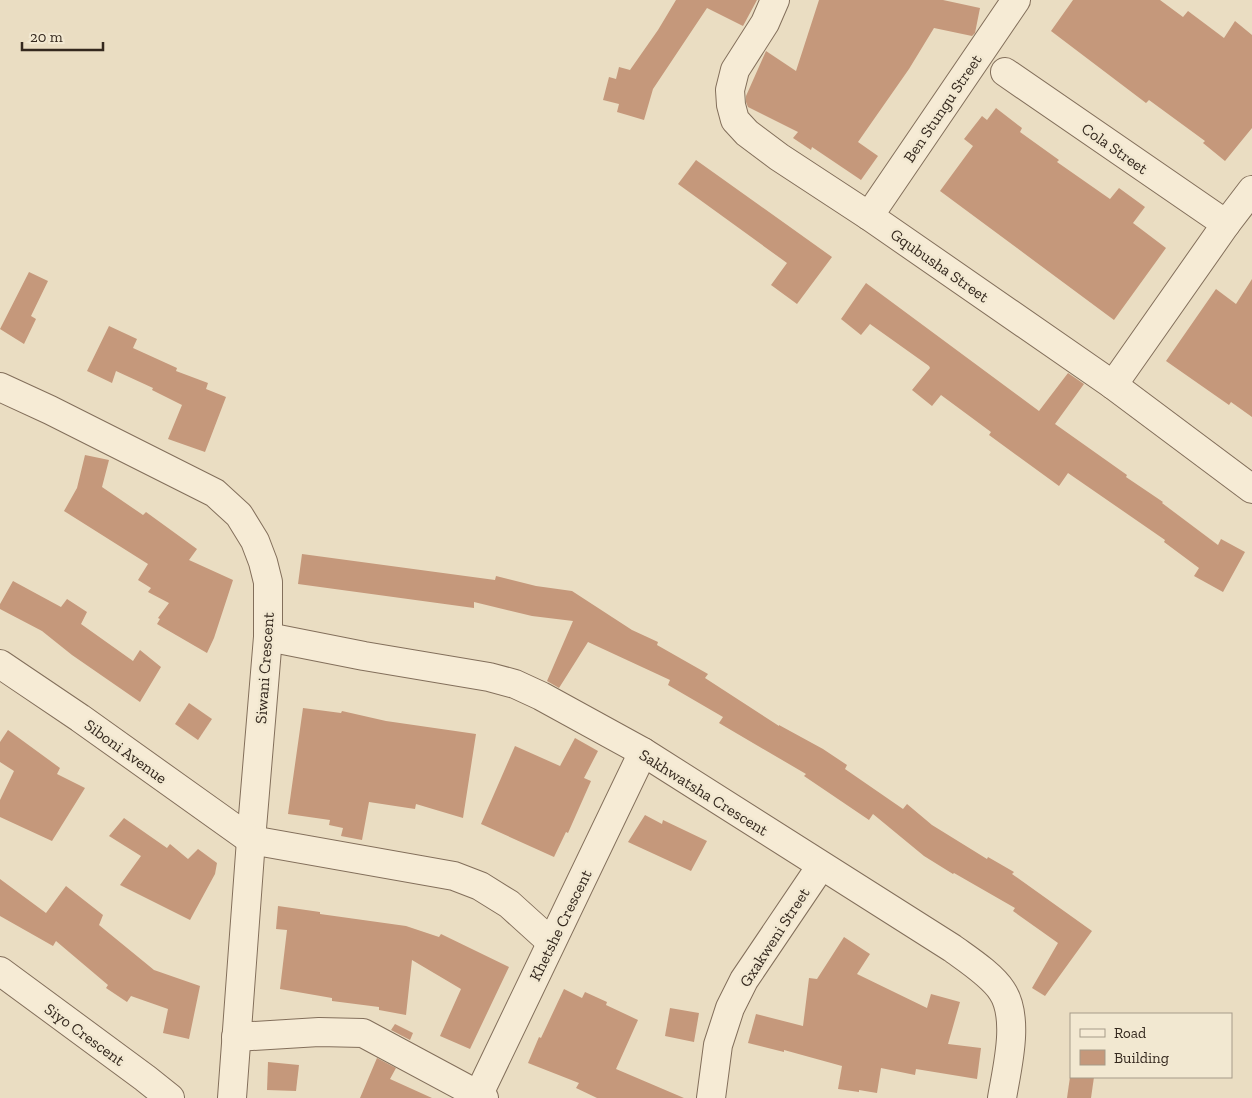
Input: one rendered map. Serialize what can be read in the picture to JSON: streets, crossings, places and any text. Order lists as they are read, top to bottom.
{
  "streets": {
    "street": [
      "Ben Stungu Street",
      "Cola Street",
      "Gqubusha Street",
      "Siwani Crescent",
      "Siboni Avenue",
      "Sakhwatsha Crescent",
      "Khetshe Crescent",
      "Gxakweni Street",
      "Siyo Crescent"
    ]
  },
  "crossings": [
    ["Ben Stungu Street", "Gqubusha Street"],
    ["Siwani Crescent", "Siboni Avenue"],
    ["Siwani Crescent", "Sakhwatsha Crescent"],
    ["Sakhwatsha Crescent", "Khetshe Crescent"],
    ["Sakhwatsha Crescent", "Gxakweni Street"]
  ],
  "legend": ["Road", "Building"],
  "scale_bar": "20 m"
}
